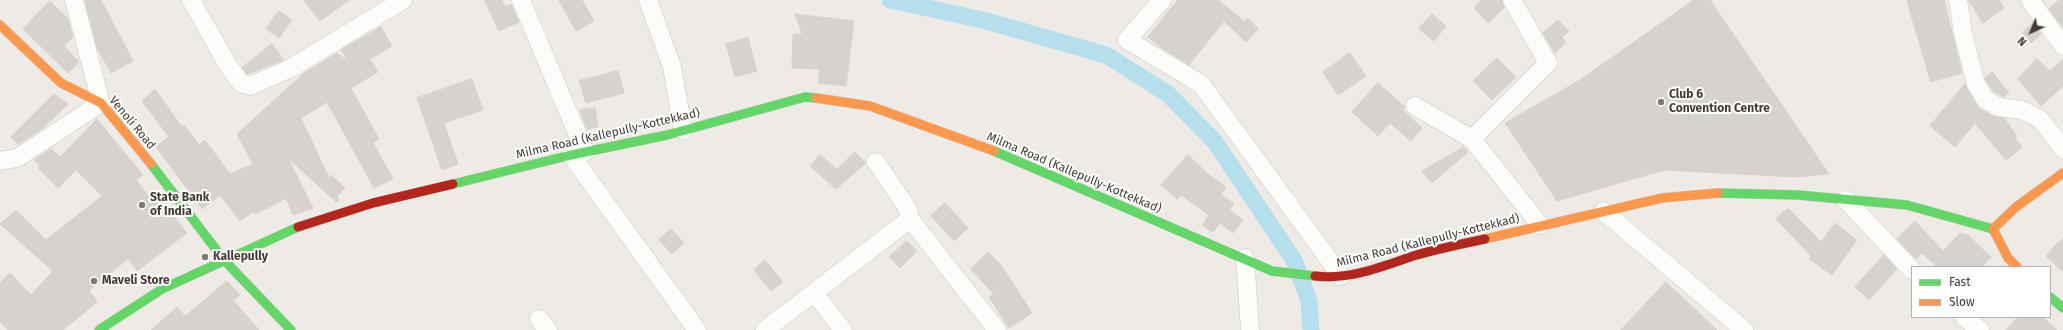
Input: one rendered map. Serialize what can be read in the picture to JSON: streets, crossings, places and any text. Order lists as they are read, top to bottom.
{
  "streets": {
    "main road": ["Venoli Road", "Milma Road (Kallepully-Kottekkad)"]
  },
  "crossings": [
    ["Venoli Road", "Milma Road (Kallepully-Kottekkad)"]
  ],
  "places": [
    "Club 6 Convention Centre",
    "State Bank of India",
    "Kallepully",
    "Maveli Store"
  ],
  "legend": ["Fast", "Slow"],
  "north": "bottom left"
}
